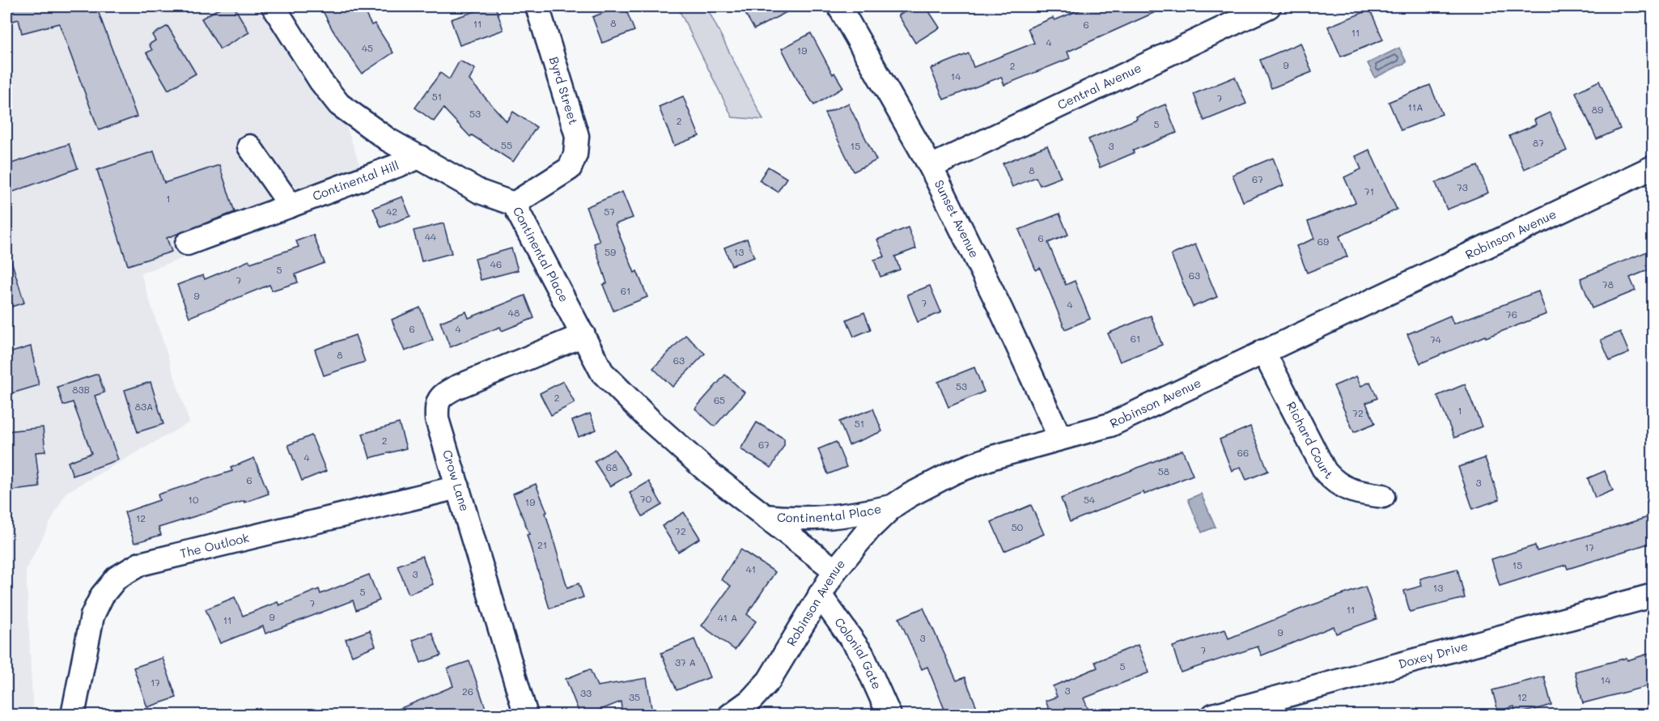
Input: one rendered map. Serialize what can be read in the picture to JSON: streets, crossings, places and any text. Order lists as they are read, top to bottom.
{
  "streets": {
    "street": [
      "Central Avenue",
      "Byrd Street",
      "Continental Hill",
      "Sunset Avenue",
      "Robinson Avenue",
      "Continental Place",
      "Richard Court",
      "Crow Lane",
      "The Outlook",
      "Colonial Gate",
      "Doxey Drive"
    ]
  },
  "crossings": [
    ["Central Avenue", "Sunset Avenue"],
    ["Byrd Street", "Continental Place"],
    ["Continental Hill", "Continental Place"],
    ["Sunset Avenue", "Robinson Avenue"],
    ["Robinson Avenue", "Continental Place"],
    ["Robinson Avenue", "Richard Court"],
    ["Robinson Avenue", "Colonial Gate"],
    ["Continental Place", "Crow Lane"],
    ["Crow Lane", "The Outlook"]
  ],
  "house_numbers": [
    "8",
    "11",
    "6",
    "11",
    "4",
    "45",
    "19",
    "9",
    "2",
    "14",
    "51",
    "7",
    "11A",
    "89",
    "53",
    "2",
    "5",
    "87",
    "55",
    "15",
    "3",
    "8",
    "67",
    "73",
    "71",
    "1",
    "42",
    "57",
    "44",
    "6",
    "69",
    "59",
    "13",
    "46",
    "5",
    "63",
    "7",
    "78",
    "61",
    "9",
    "7",
    "4",
    "48",
    "76",
    "6",
    "4",
    "61",
    "74",
    "8",
    "63",
    "53",
    "83B",
    "2",
    "65",
    "83A",
    "1",
    "72",
    "51",
    "2",
    "67",
    "66",
    "4",
    "68",
    "58",
    "6",
    "3",
    "70",
    "10",
    "54",
    "19",
    "12",
    "50",
    "72",
    "21",
    "17",
    "15",
    "41",
    "3",
    "13",
    "5",
    "7",
    "11",
    "9",
    "41 A",
    "11",
    "9",
    "3",
    "7",
    "37 A",
    "5",
    "14",
    "17",
    "3",
    "26",
    "33",
    "35",
    "12"
  ]
}
